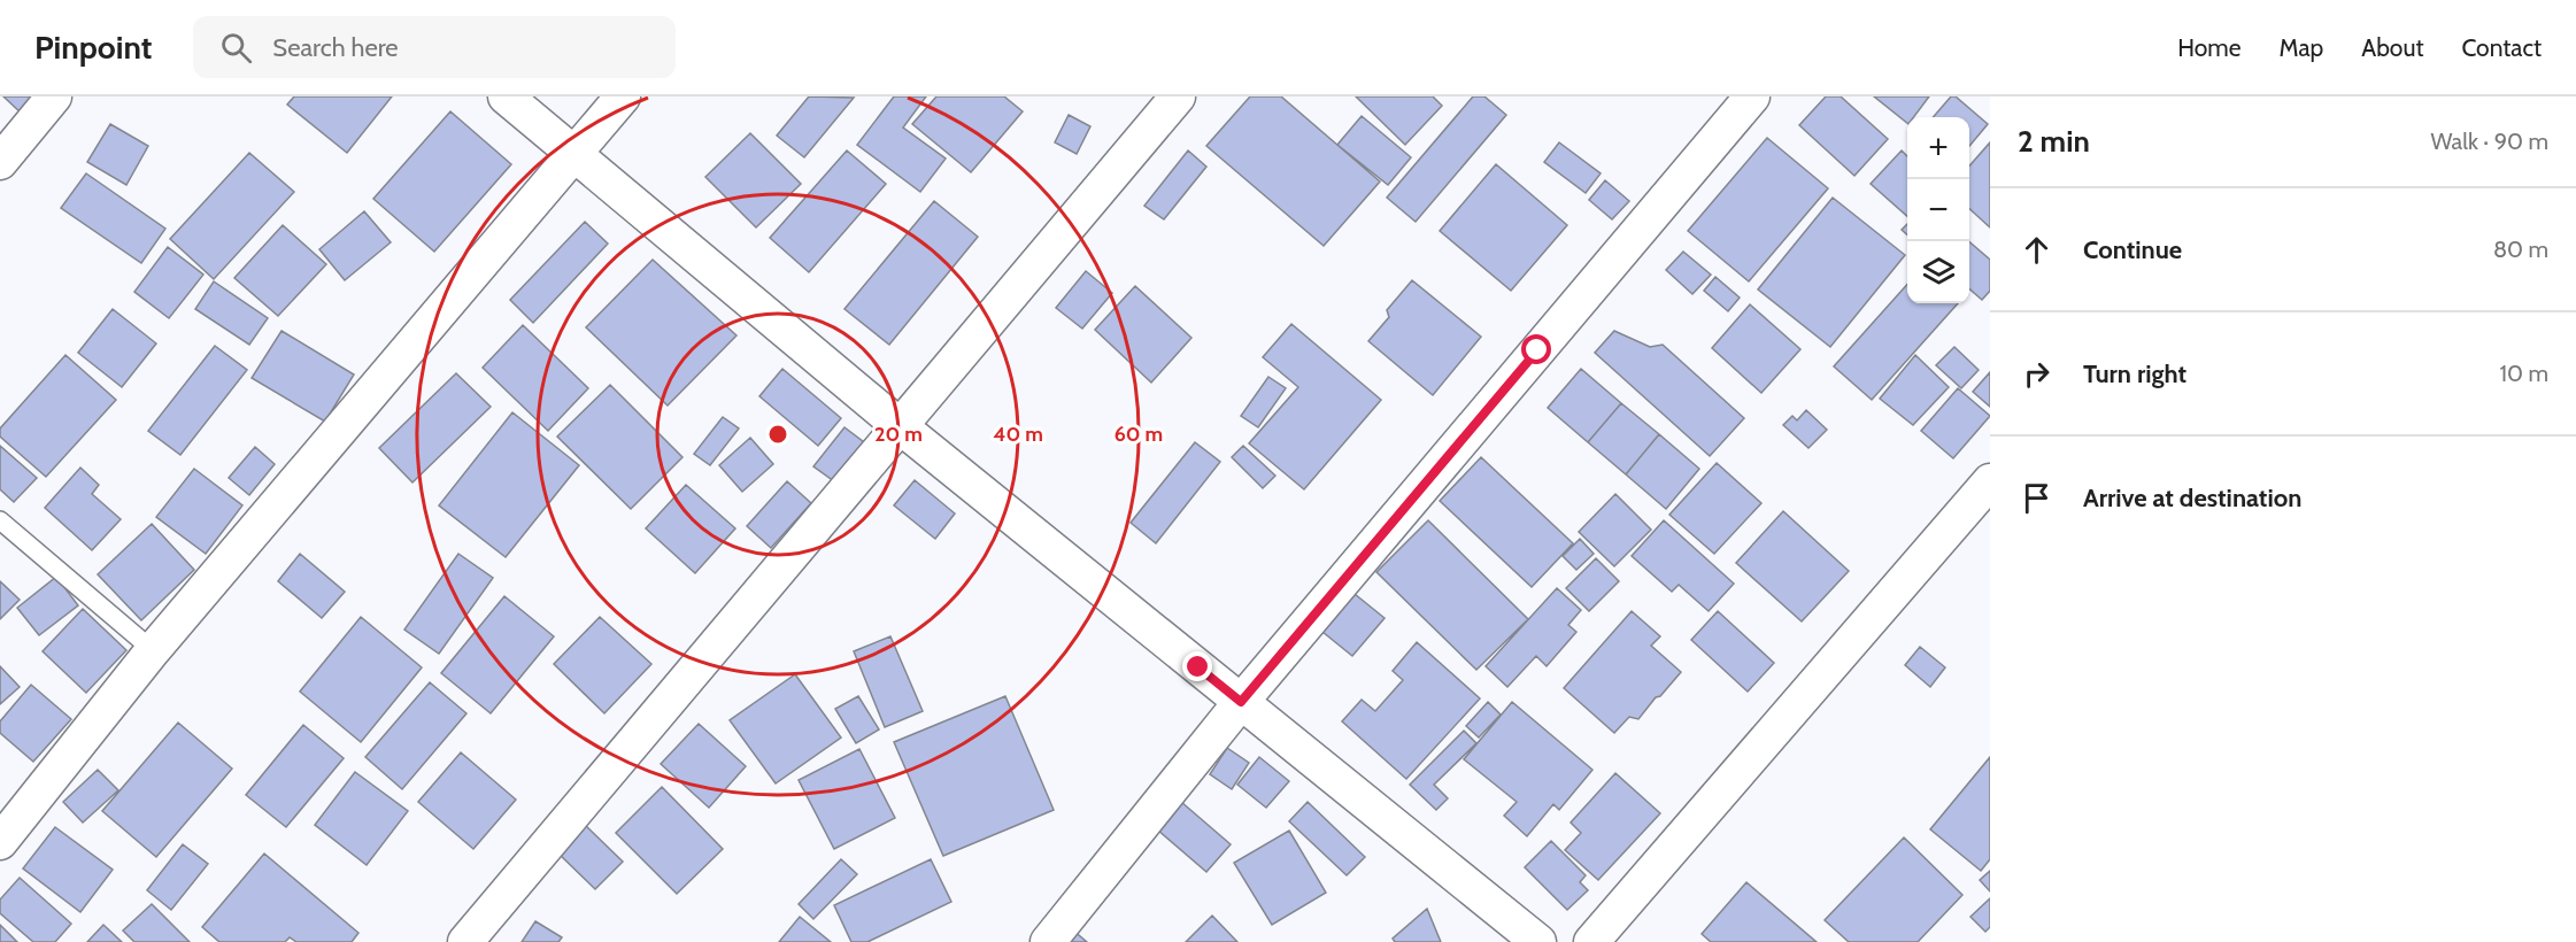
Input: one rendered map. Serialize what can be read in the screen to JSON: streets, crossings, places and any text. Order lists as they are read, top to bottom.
{
  "page": {
    "header": "Pinpoint",
    "search": "Search here",
    "nav": [
      "Home",
      "Map",
      "About",
      "Contact"
    ],
    "heading": ["2 min", "Walk · 90 m"],
    "map_buttons": ["+", "−"],
    "list": [
      ["Continue", "80 m"],
      ["Turn right", "10 m"],
      "Arrive at destination"
    ]
  },
  "rings": ["20 m", "40 m", "60 m"]
}
